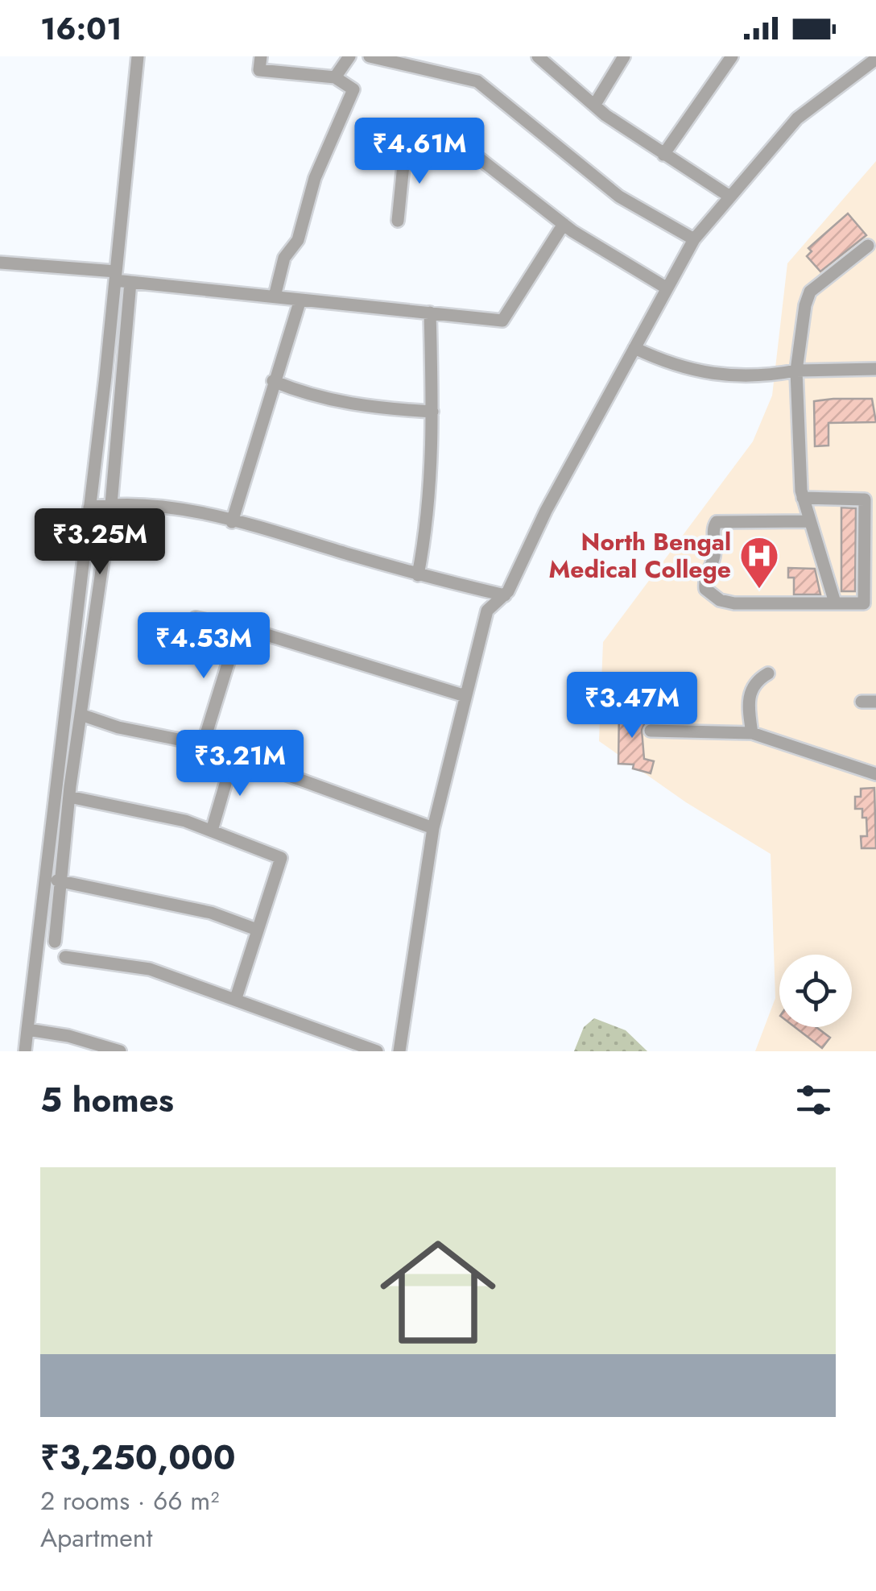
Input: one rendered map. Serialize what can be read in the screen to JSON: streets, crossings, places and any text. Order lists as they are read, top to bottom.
{
  "places": {
    "hospital": ["North Bengal Medical College"]
  },
  "page": {
    "status": "16:01",
    "price": [
      "₹4.61M",
      "₹3.25M",
      "₹4.53M",
      "₹3.47M",
      "₹3.21M"
    ],
    "heading": "5 homes",
    "list": [
      {
        "name": "₹3,250,000",
        "note": "2 rooms · 66 m² · Apartment"
      }
    ]
  }
}
